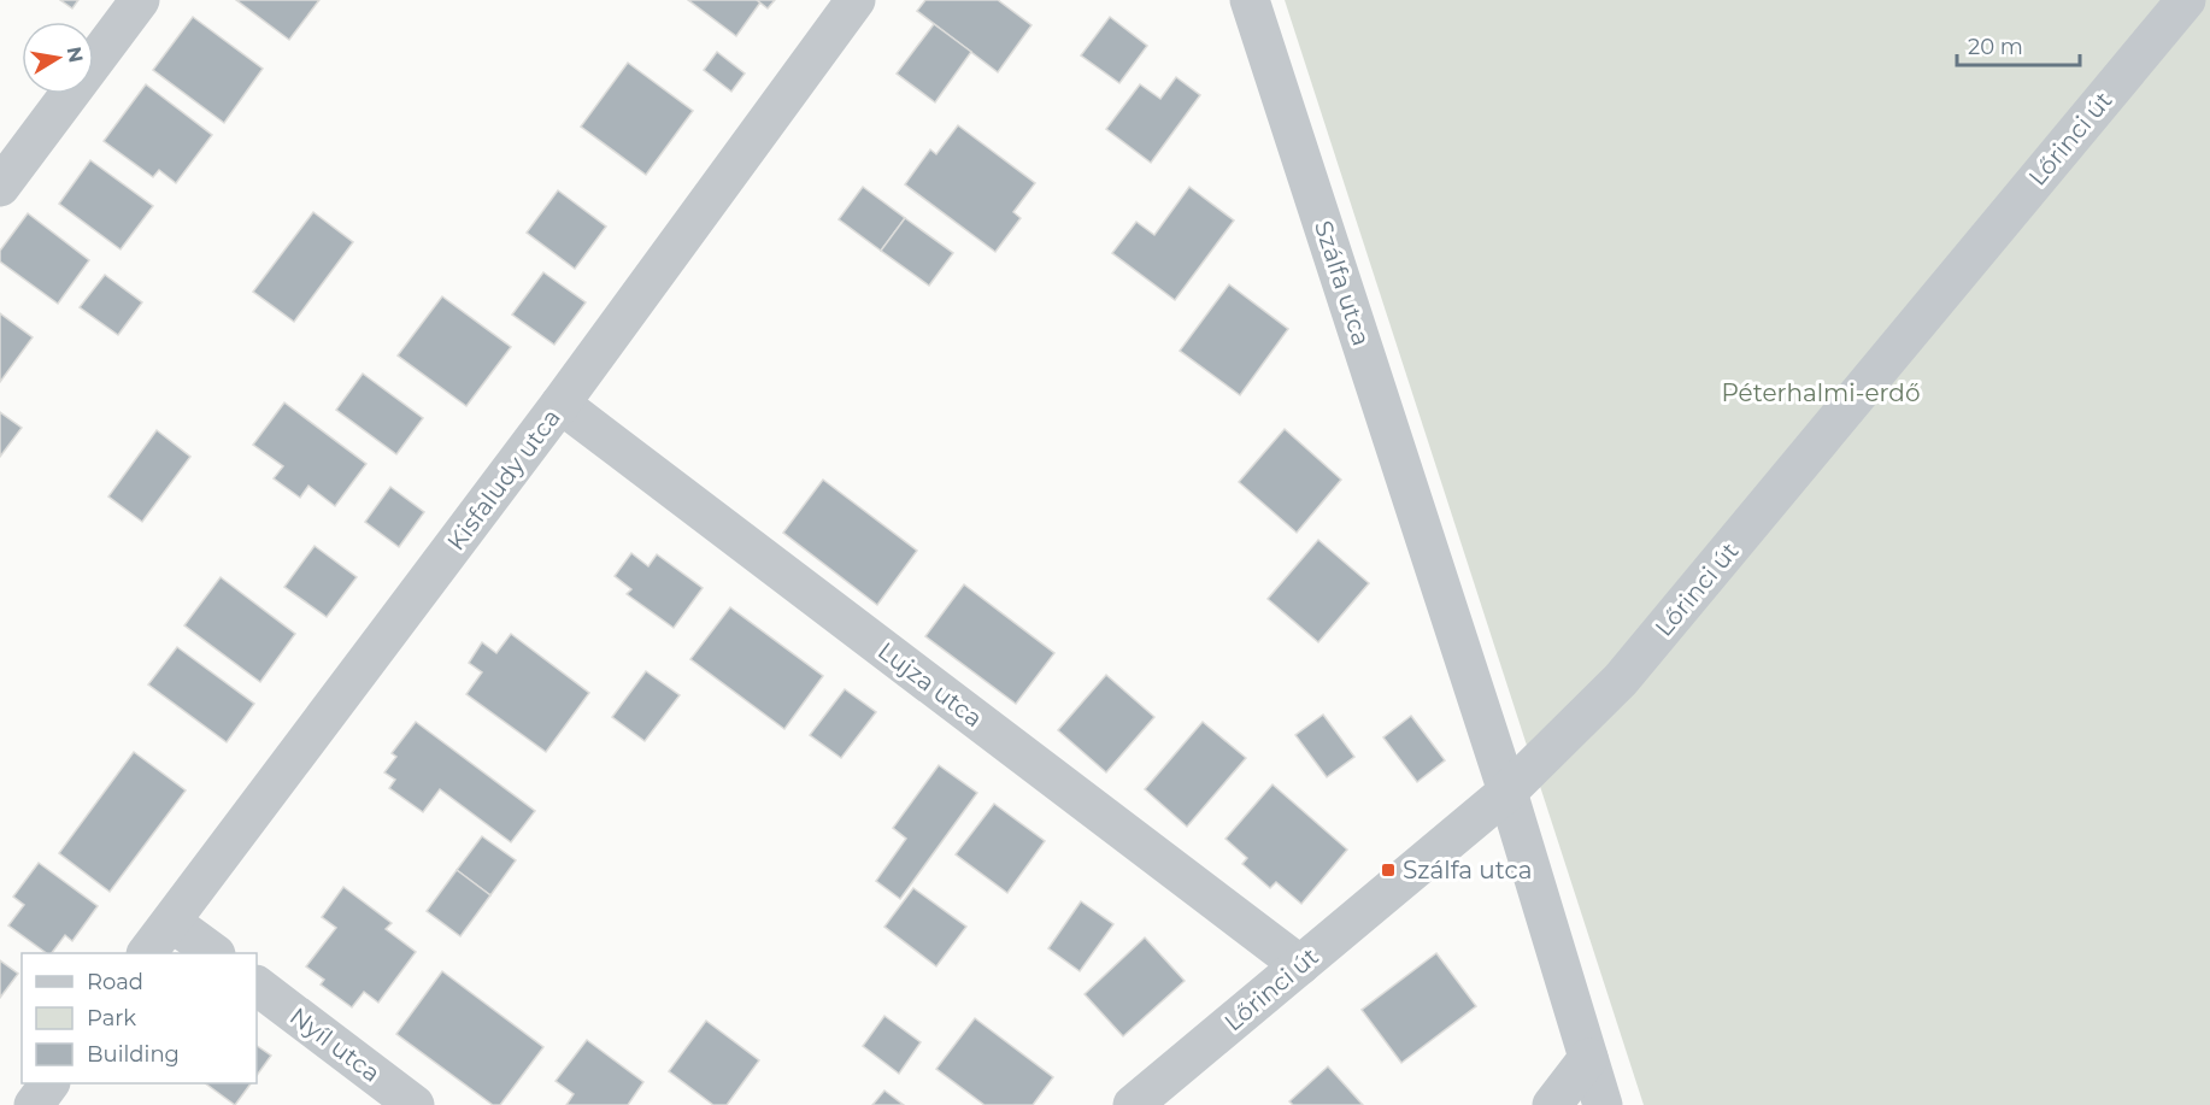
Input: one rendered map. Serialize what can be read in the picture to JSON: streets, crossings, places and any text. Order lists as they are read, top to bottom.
{
  "streets": {
    "street": [
      "Lőrinci út",
      "Szálfa utca",
      "Kisfaludy utca",
      "Lujza utca",
      "Nyíl utca"
    ]
  },
  "crossings": [
    ["Lőrinci út", "Szálfa utca"],
    ["Lőrinci út", "Lujza utca"],
    ["Kisfaludy utca", "Lujza utca"]
  ],
  "parks": ["Péterhalmi-erdő"],
  "places": {
    "transit": ["Szálfa utca"]
  },
  "legend": ["Road", "Park", "Building"],
  "scale_bar": "20 m",
  "north": "right"
}
